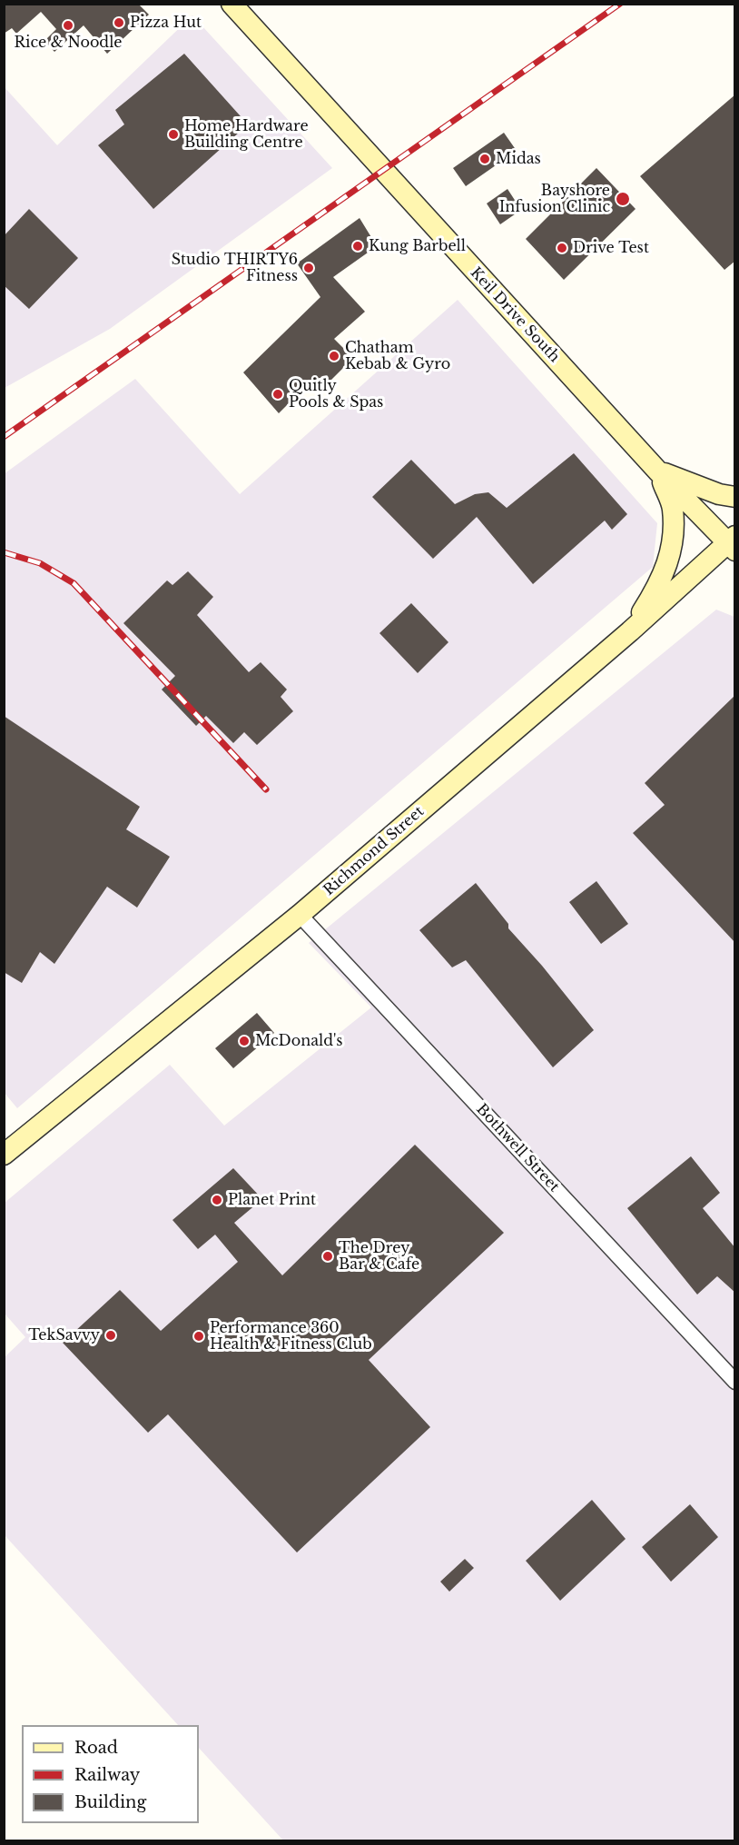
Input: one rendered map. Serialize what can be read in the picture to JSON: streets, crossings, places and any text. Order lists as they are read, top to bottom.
{
  "streets": {
    "main road": ["Keil Drive South", "Richmond Street"],
    "street": ["Bothwell Street"]
  },
  "crossings": [
    ["Keil Drive South", "Richmond Street"],
    ["Richmond Street", "Bothwell Street"]
  ],
  "places": [
    "Pizza Hut",
    "Rice & Noodle",
    "Home Hardware Building Centre",
    "Midas",
    "Bayshore Infusion Clinic",
    "Kung Barbell",
    "Drive Test",
    "Studio THIRTY6 Fitness",
    "Chatham Kebab & Gyro",
    "Quitly Pools & Spas",
    "McDonald's",
    "Planet Print",
    "The Drey Bar & Cafe",
    "TekSavvy",
    "Performance 360 Health & Fitness Club"
  ],
  "legend": ["Road", "Railway", "Building"]
}
